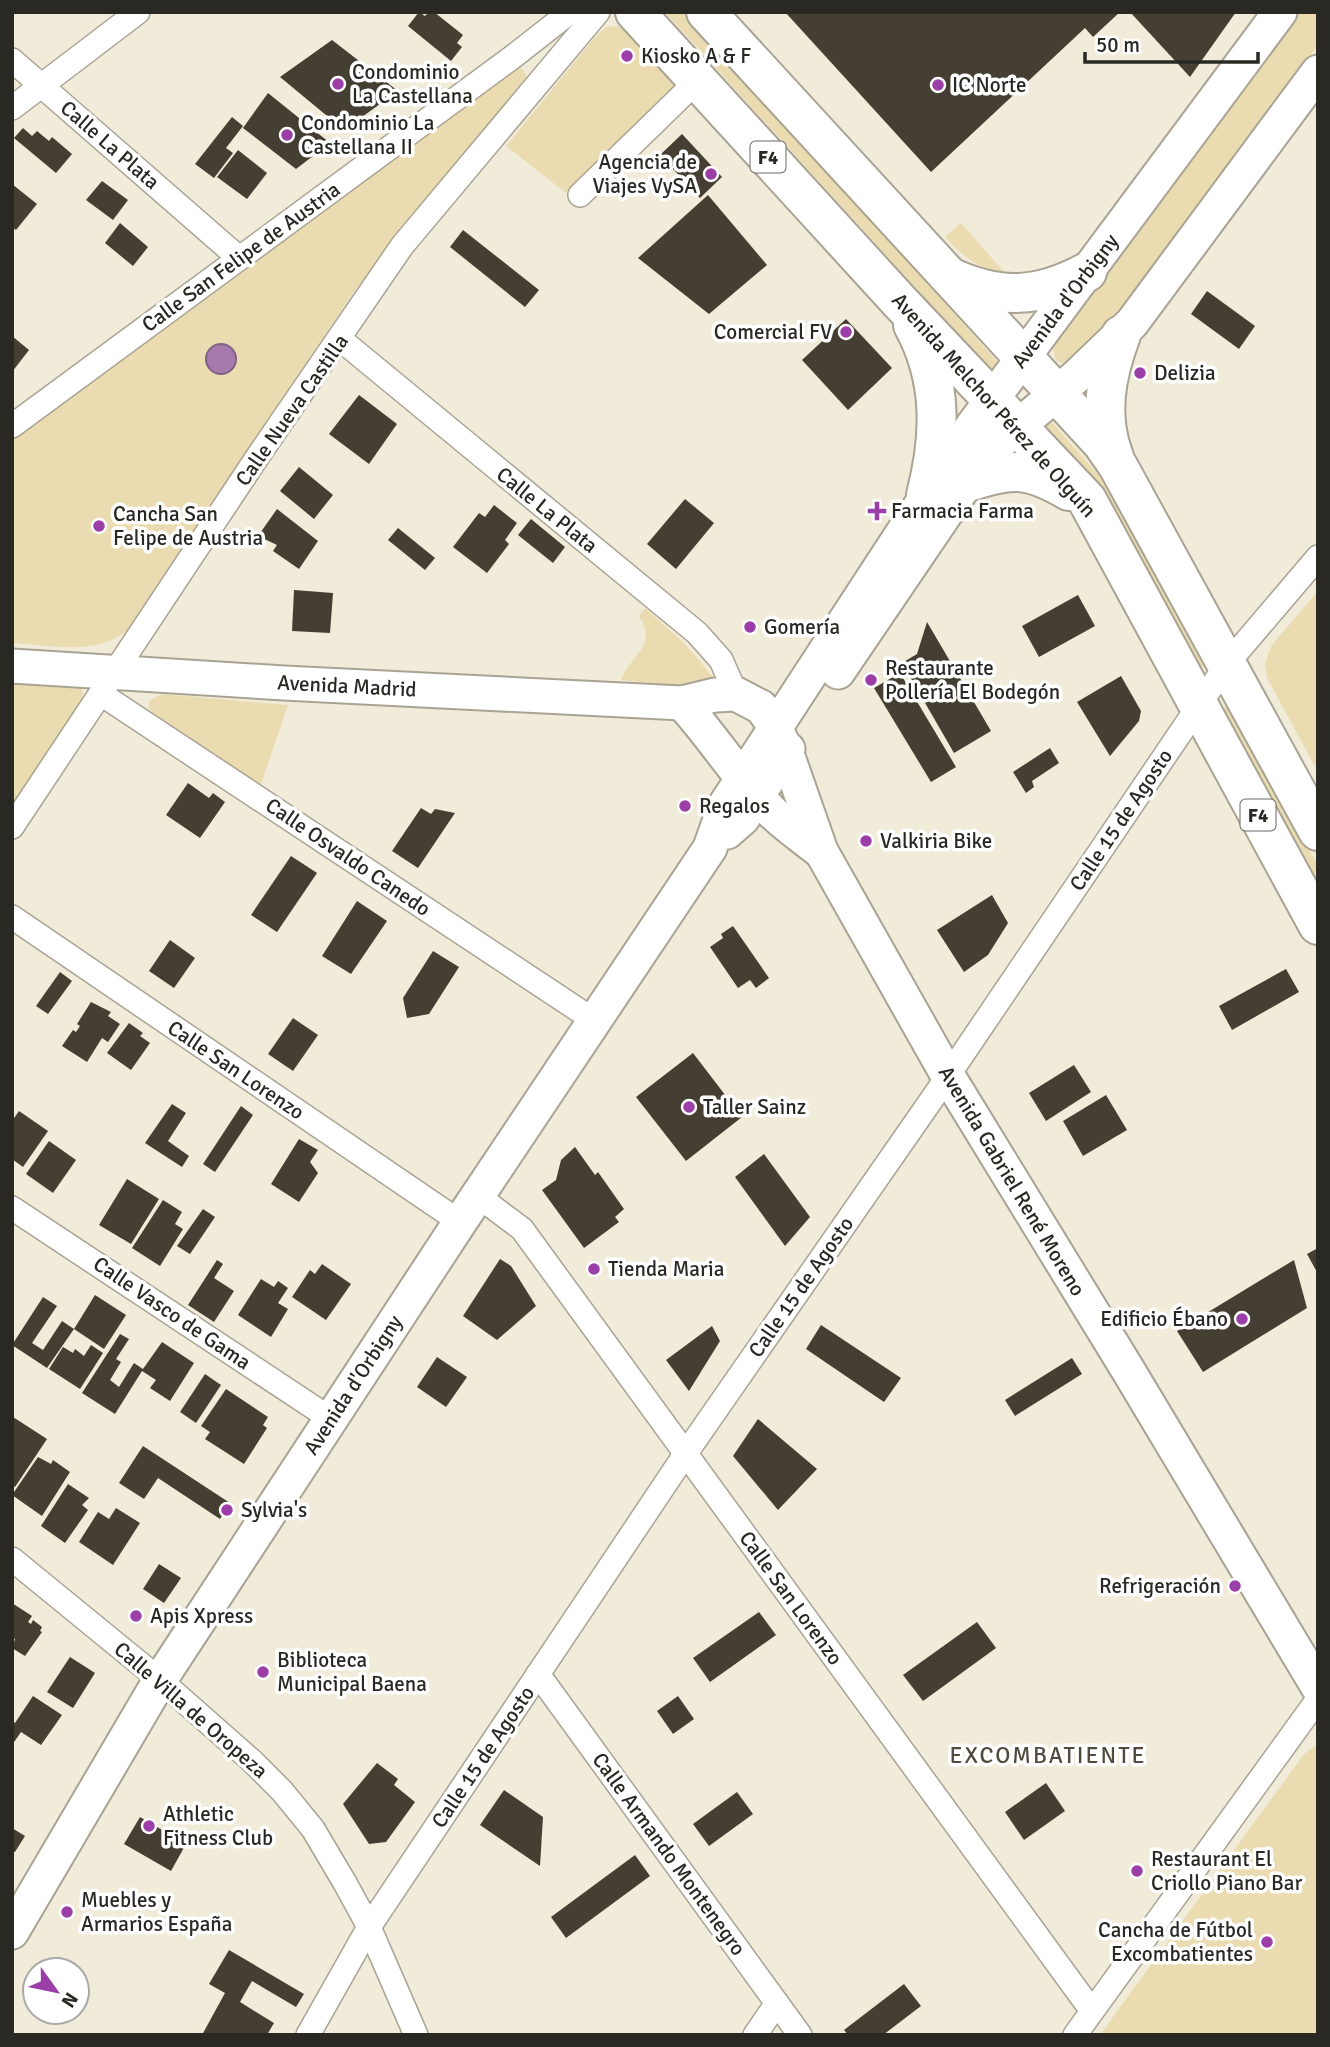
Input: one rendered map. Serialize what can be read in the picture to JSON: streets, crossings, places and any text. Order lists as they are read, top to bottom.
{
  "streets": {
    "highway": ["F4", "Avenida Melchor Pérez de Olguín"],
    "main road": ["Avenida d'Orbigny", "Avenida Madrid", "Avenida Gabriel René Moreno"],
    "street": [
      "Calle La Plata",
      "Calle San Felipe de Austria",
      "Calle Nueva Castilla",
      "Calle 15 de Agosto",
      "Calle Osvaldo Canedo",
      "Calle San Lorenzo",
      "Calle Vasco de Gama",
      "Calle Villa de Oropeza",
      "Calle Armando Montenegro"
    ]
  },
  "crossings": [
    ["Calle La Plata", "Calle San Felipe de Austria"],
    ["Calle La Plata", "Calle Nueva Castilla"],
    ["Calle La Plata", "Avenida Madrid"],
    ["F4", "Avenida d'Orbigny"],
    ["F4", "Calle 15 de Agosto"],
    ["Avenida d'Orbigny", "Avenida Melchor Pérez de Olguín"],
    ["Avenida d'Orbigny", "Calle Osvaldo Canedo"],
    ["Avenida d'Orbigny", "Calle San Lorenzo"],
    ["Avenida d'Orbigny", "Avenida Gabriel René Moreno"],
    ["Avenida d'Orbigny", "Calle Vasco de Gama"],
    ["Avenida d'Orbigny", "Calle Villa de Oropeza"],
    ["Avenida Melchor Pérez de Olguín", "Calle 15 de Agosto"],
    ["Calle Nueva Castilla", "Avenida Madrid"],
    ["Calle Nueva Castilla", "Calle Osvaldo Canedo"],
    ["Avenida Madrid", "Calle Osvaldo Canedo"],
    ["Calle 15 de Agosto", "Calle San Lorenzo"],
    ["Calle 15 de Agosto", "Avenida Gabriel René Moreno"],
    ["Calle 15 de Agosto", "Calle Villa de Oropeza"],
    ["Calle 15 de Agosto", "Calle Armando Montenegro"]
  ],
  "districts": ["EXCOMBATIENTE"],
  "places": {
    "other": [
      "Kiosko A & F",
      "Condominio La Castellana",
      "IC Norte",
      "Condominio La Castellana II",
      "Agencia de Viajes VySA",
      "Comercial FV",
      "Delizia",
      "Cancha San Felipe de Austria",
      "Gomería",
      "Restaurante Pollería El Bodegón",
      "Regalos",
      "Valkiria Bike",
      "Taller Sainz",
      "Tienda Maria",
      "Edificio Ébano",
      "Sylvia's",
      "Refrigeración",
      "Apis Xpress",
      "Biblioteca Municipal Baena",
      "Athletic Fitness Club",
      "Restaurant El Criollo Piano Bar",
      "Muebles y Armarios España",
      "Cancha de Fútbol Excombatientes"
    ],
    "health": ["Farmacia Farma"]
  },
  "scale_bar": "50 m",
  "north": "bottom right"
}
